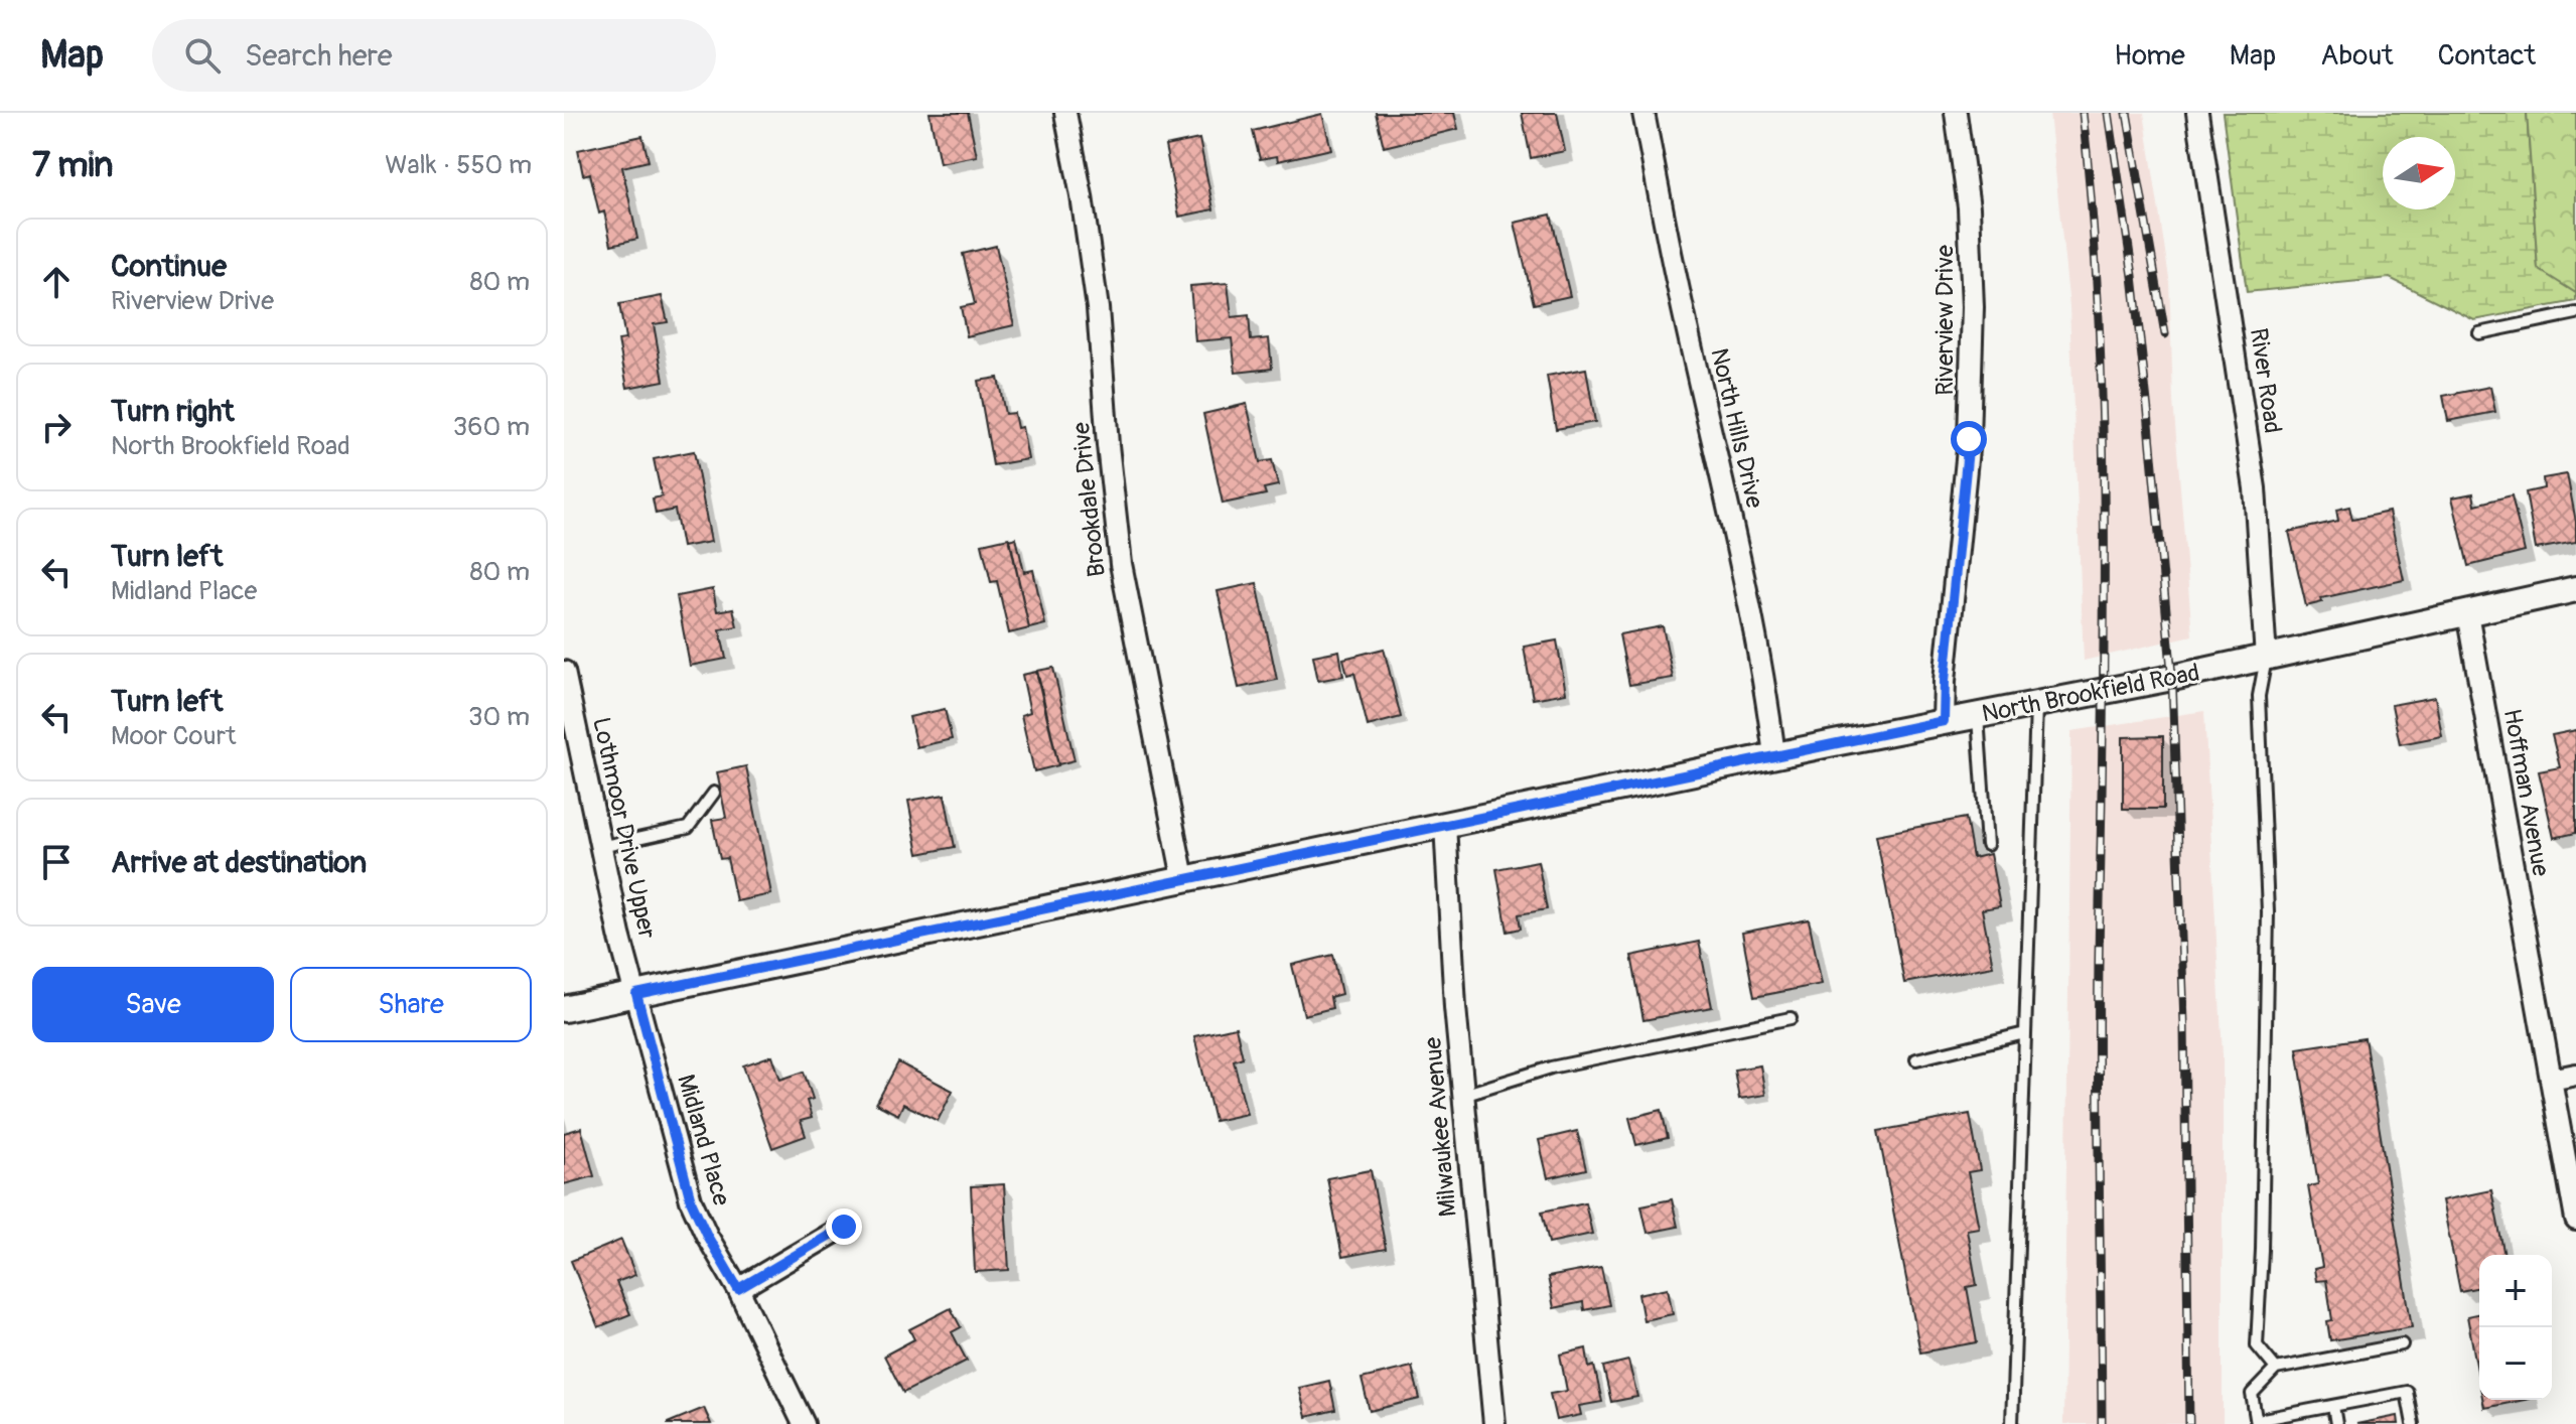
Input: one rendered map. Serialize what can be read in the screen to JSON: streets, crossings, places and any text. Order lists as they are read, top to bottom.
{
  "streets": {
    "street": [
      "Riverview Drive",
      "River Road",
      "North Hills Drive",
      "Brookdale Drive",
      "North Brookfield Road",
      "Hoffman Avenue",
      "Lothmoor Drive Upper",
      "Milwaukee Avenue",
      "Midland Place"
    ]
  },
  "crossings": [
    ["Riverview Drive", "North Brookfield Road"],
    ["River Road", "North Brookfield Road"],
    ["North Hills Drive", "North Brookfield Road"],
    ["Brookdale Drive", "North Brookfield Road"],
    ["North Brookfield Road", "Hoffman Avenue"],
    ["North Brookfield Road", "Lothmoor Drive Upper"],
    ["North Brookfield Road", "Milwaukee Avenue"],
    ["North Brookfield Road", "Midland Place"],
    ["Lothmoor Drive Upper", "Midland Place"]
  ],
  "north": "right",
  "page": {
    "header": "Map",
    "search": "Search here",
    "nav": [
      "Home",
      "Map",
      "About",
      "Contact"
    ],
    "heading": ["7 min", "Walk · 550 m"],
    "list": [
      ["Continue", "Riverview Drive", "80 m"],
      ["Turn right", "North Brookfield Road", "360 m"],
      ["Turn left", "Midland Place", "80 m"],
      ["Turn left", "Moor Court", "30 m"],
      "Arrive at destination"
    ],
    "buttons": ["Save", "Share"],
    "map_buttons": ["+", "−"]
  }
}
